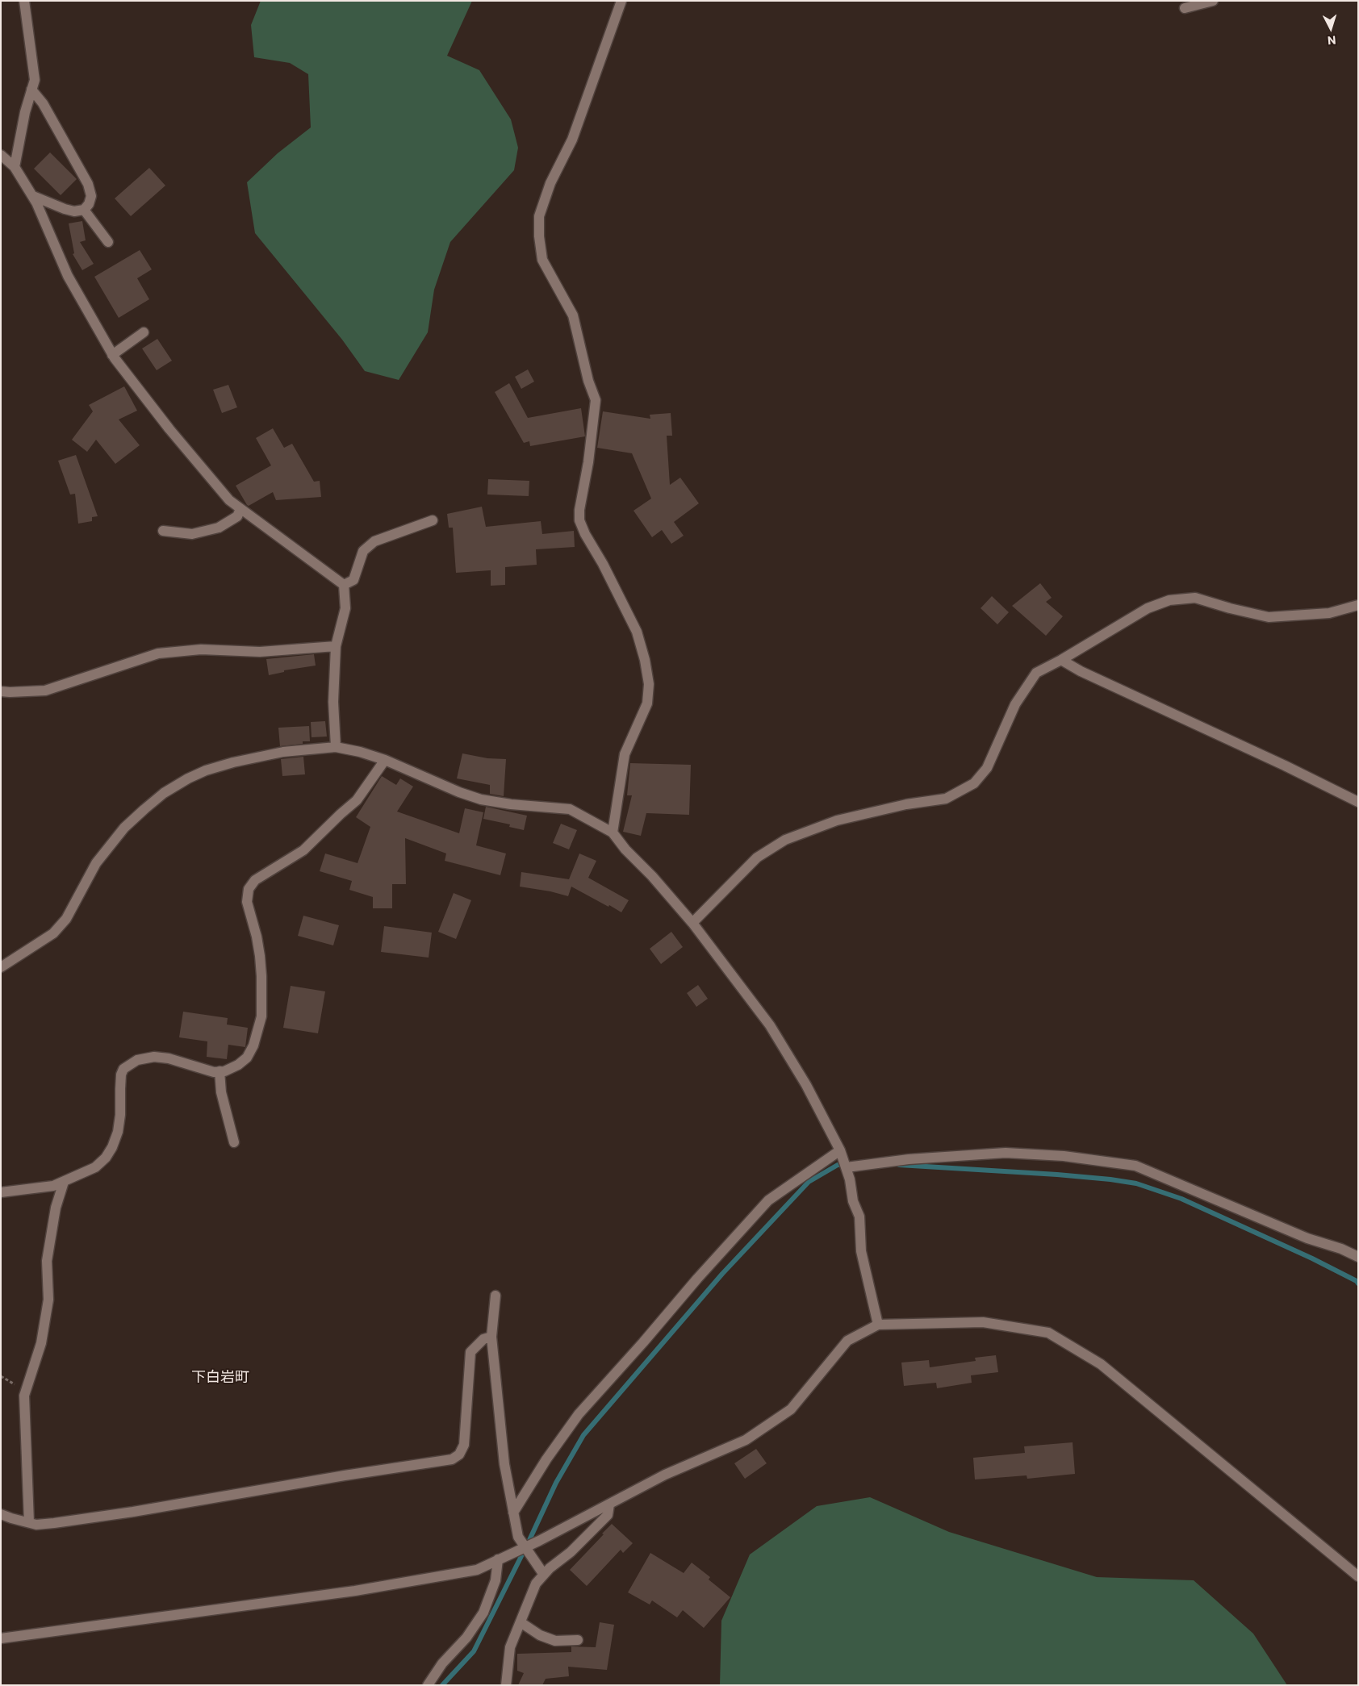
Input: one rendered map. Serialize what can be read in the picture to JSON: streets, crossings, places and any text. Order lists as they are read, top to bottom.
{
  "districts": ["下白岩町"],
  "north": "bottom"
}
